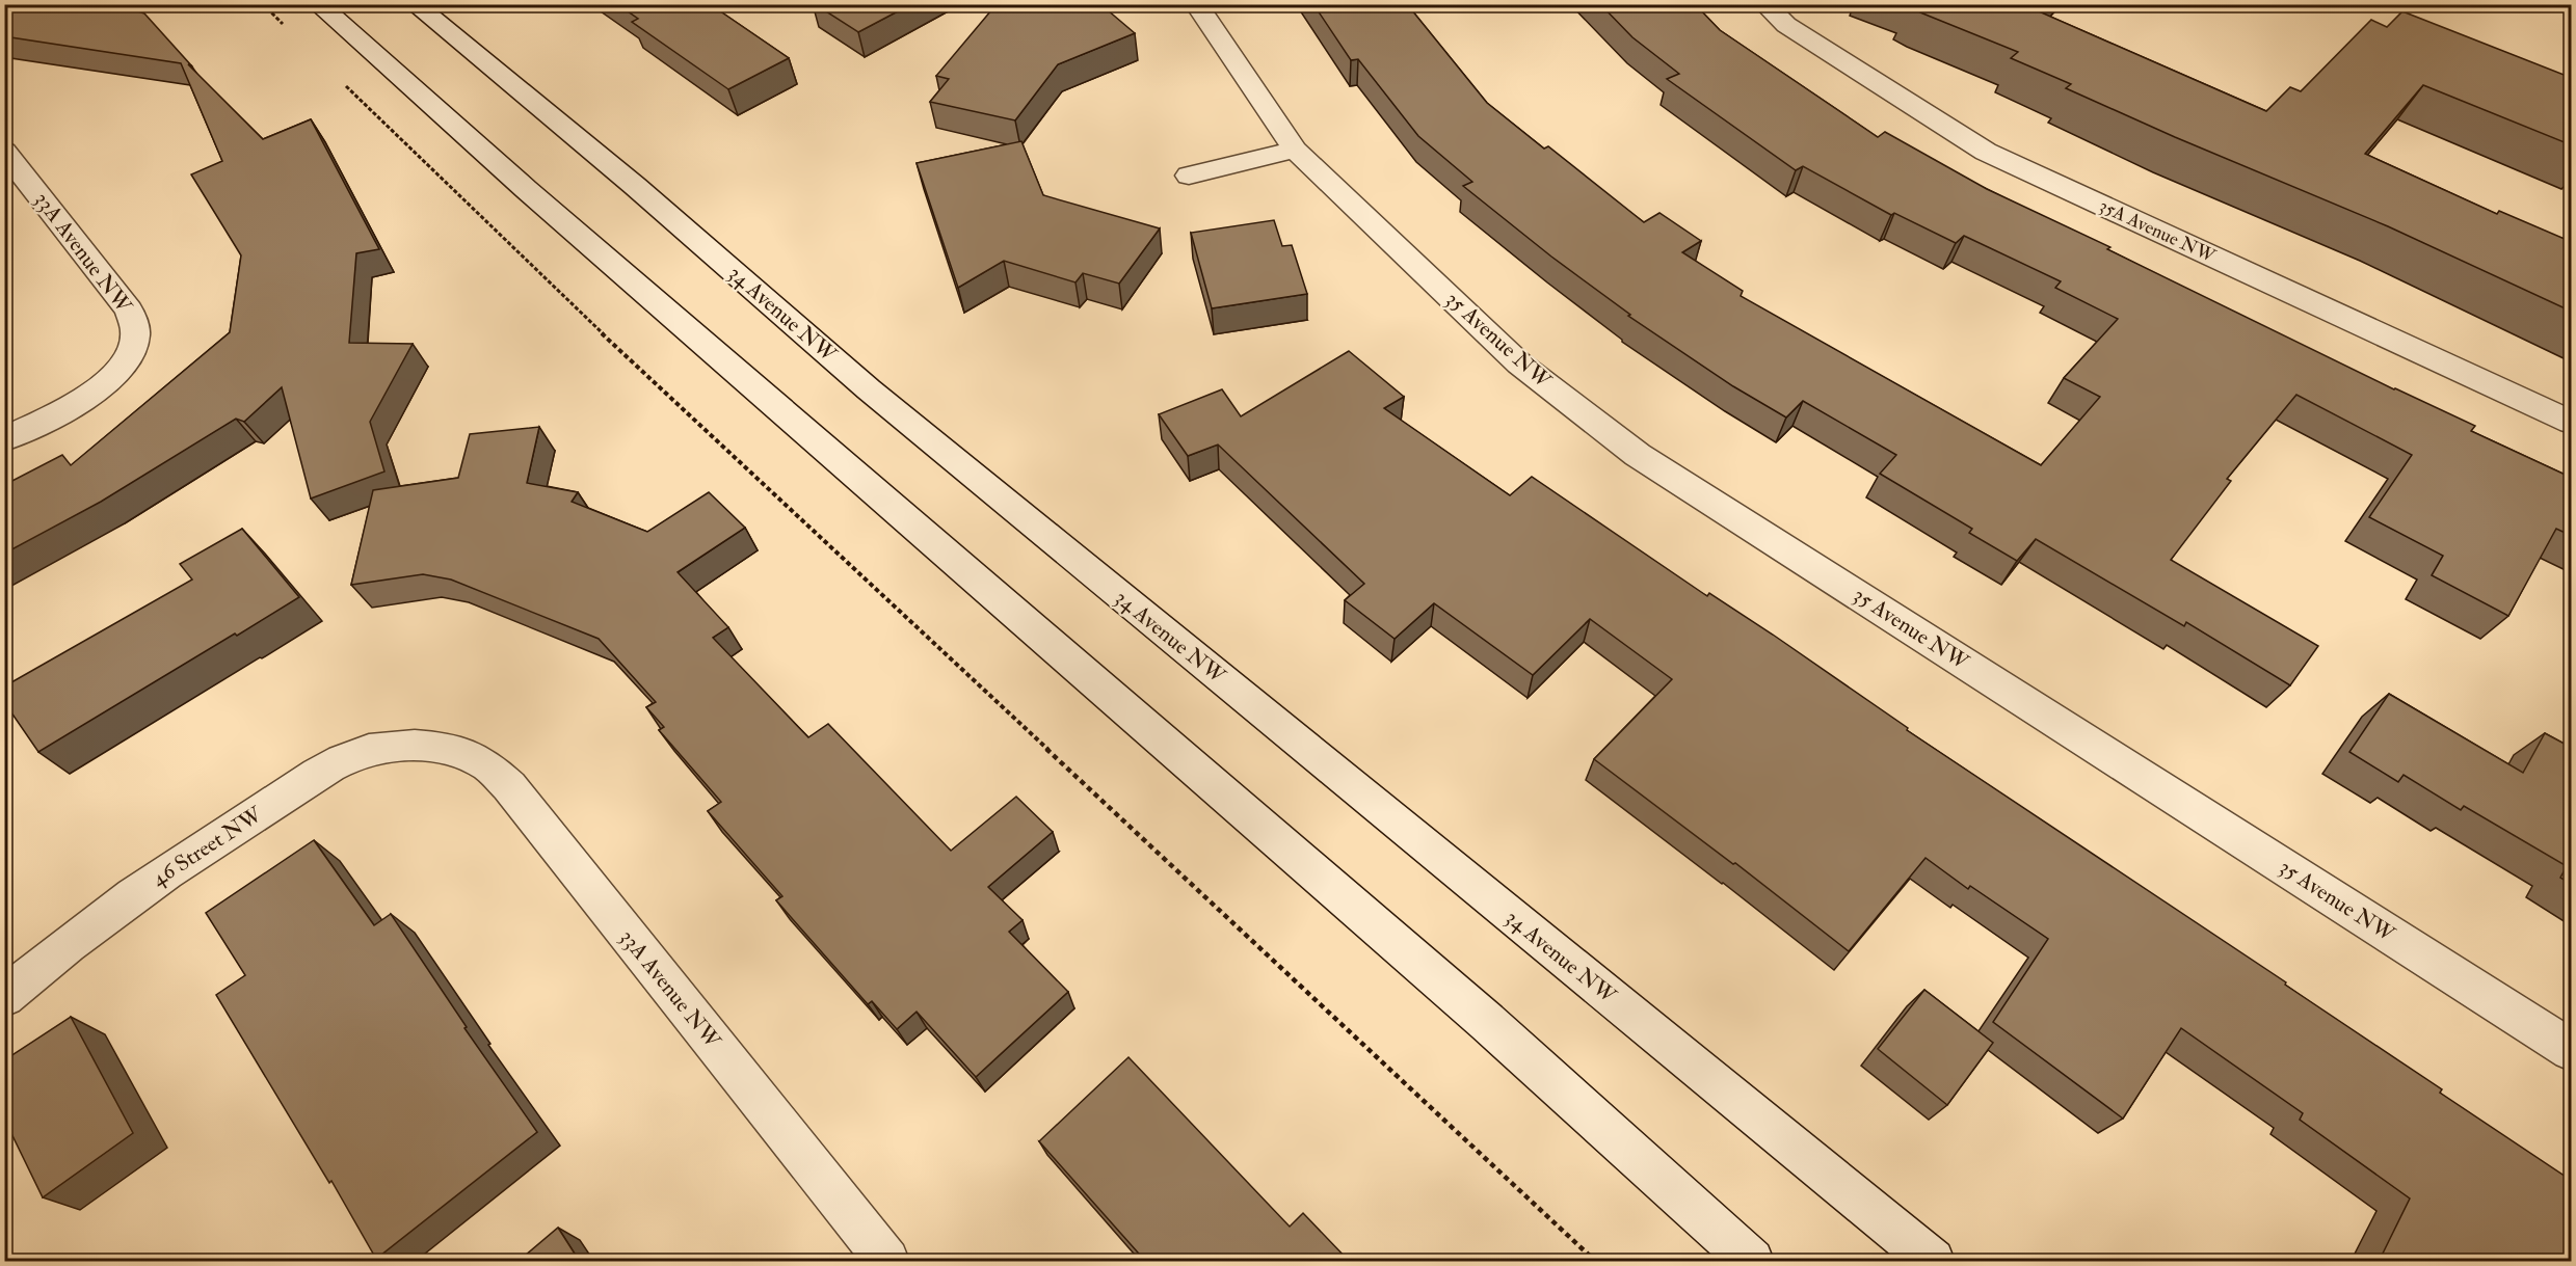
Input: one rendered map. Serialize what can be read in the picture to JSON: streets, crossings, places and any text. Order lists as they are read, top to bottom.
{
  "streets": {
    "street": [
      "35A Avenue NW",
      "33A Avenue NW",
      "34 Avenue NW",
      "35 Avenue NW",
      "46 Street NW"
    ]
  },
  "crossings": [
    ["33A Avenue NW", "46 Street NW"]
  ]
}
